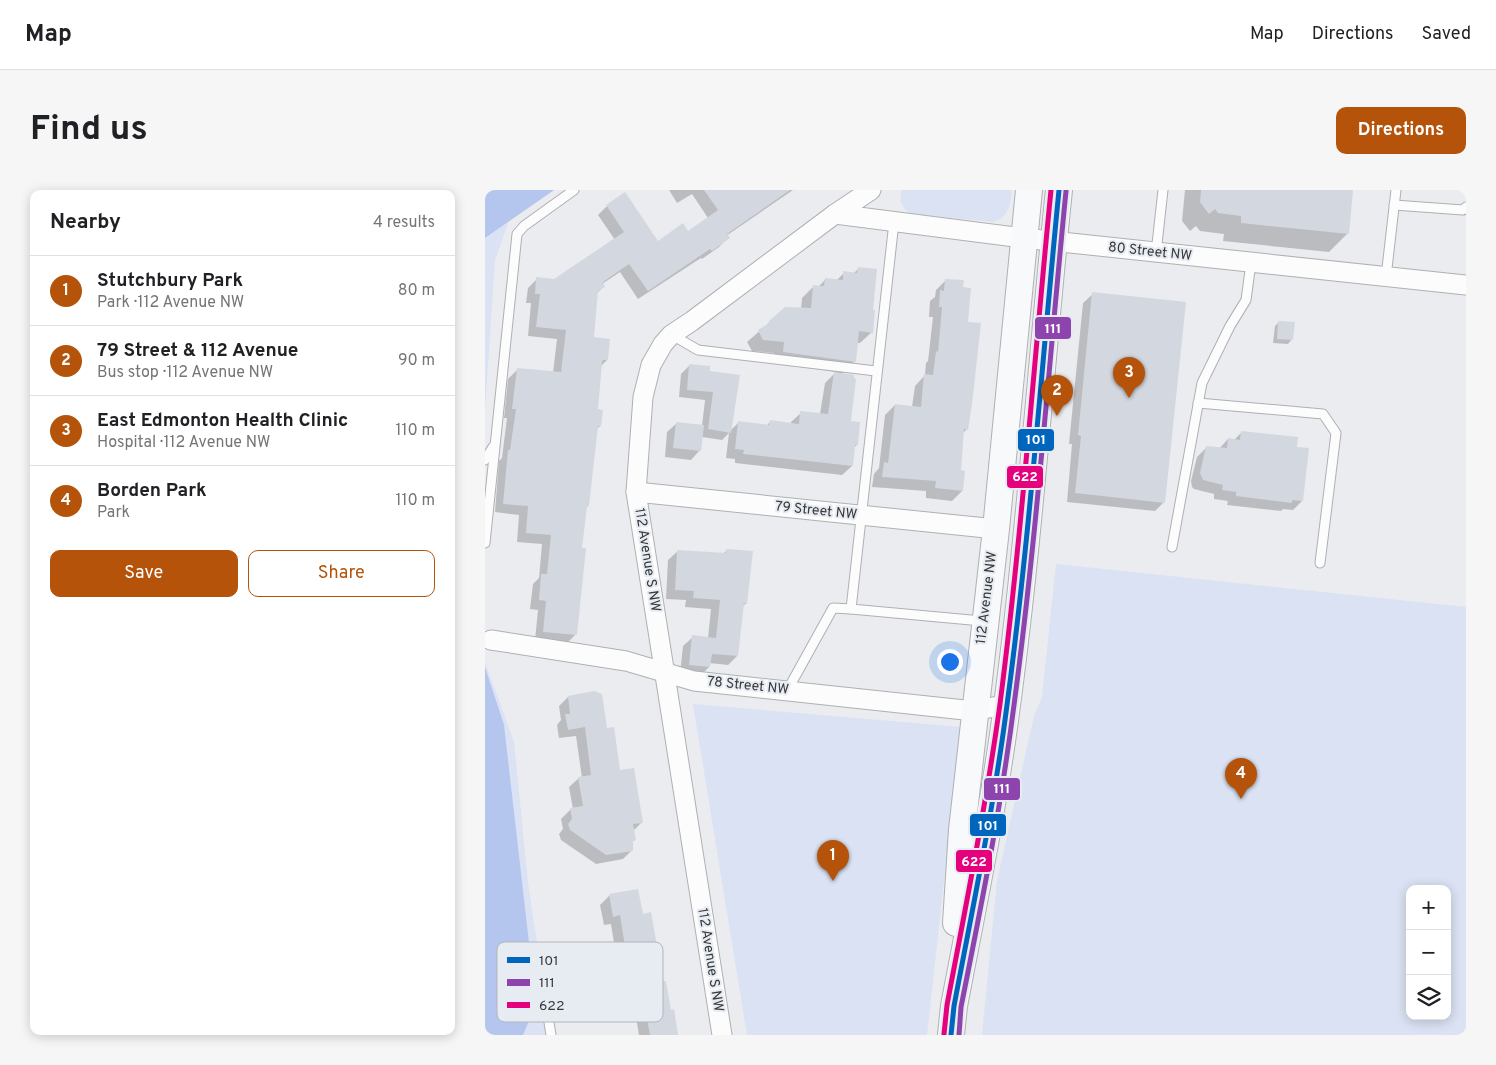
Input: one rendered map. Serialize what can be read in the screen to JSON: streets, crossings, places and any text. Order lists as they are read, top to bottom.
{
  "streets": {
    "main road": ["112 Avenue NW"],
    "street": [
      "80 Street NW",
      "79 Street NW",
      "112 Avenue S NW",
      "78 Street NW"
    ]
  },
  "crossings": [
    ["80 Street NW", "112 Avenue S NW"],
    ["80 Street NW", "112 Avenue NW"],
    ["79 Street NW", "112 Avenue S NW"],
    ["79 Street NW", "112 Avenue NW"],
    ["112 Avenue S NW", "78 Street NW"],
    ["112 Avenue NW", "78 Street NW"]
  ],
  "lines": ["transit line 101", "transit line 622", "transit line 111"],
  "legend": ["101", "111", "622"],
  "page": {
    "header": "Map",
    "nav": ["Map", "Directions", "Saved"],
    "buttons": [
      "Directions",
      ["Save", "Share"]
    ],
    "title": "Find us",
    "heading": ["Nearby", "4 results"],
    "list": [
      {
        "mark": "1",
        "name": "Stutchbury Park",
        "note": "Park · 112 Avenue NW",
        "value": "80 m"
      },
      {
        "mark": "2",
        "name": "79 Street & 112 Avenue",
        "note": "Bus stop · 112 Avenue NW",
        "value": "90 m"
      },
      {
        "mark": "3",
        "name": "East Edmonton Health Clinic",
        "note": "Hospital · 112 Avenue NW",
        "value": "110 m"
      },
      {
        "mark": "4",
        "name": "Borden Park",
        "note": "Park",
        "value": "110 m"
      }
    ],
    "pins": [
      "3",
      "2",
      "4",
      "1"
    ],
    "map_buttons": ["+", "−"]
  }
}
